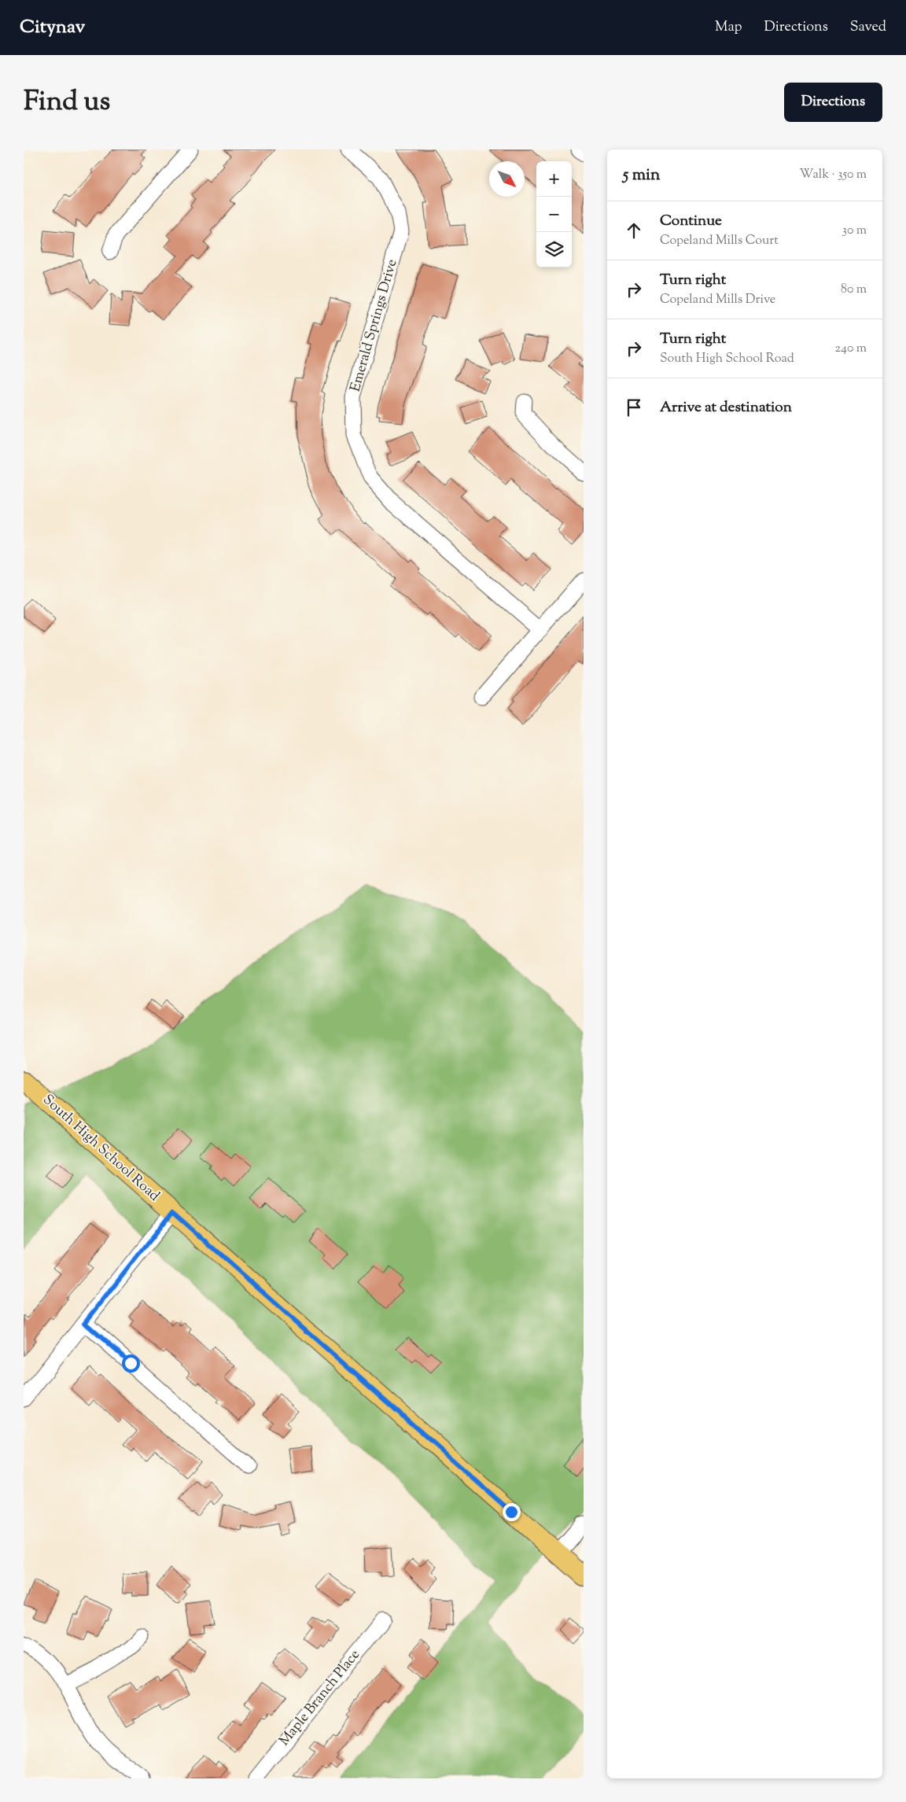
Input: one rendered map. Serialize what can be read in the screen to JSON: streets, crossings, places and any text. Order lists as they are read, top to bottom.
{
  "streets": {
    "main road": ["South High School Road"],
    "street": ["Emerald Springs Drive", "Maple Branch Place"]
  },
  "north": "bottom right",
  "page": {
    "header": "Citynav",
    "nav": ["Map", "Directions", "Saved"],
    "title": "Find us",
    "buttons": "Directions",
    "heading": ["5 min", "Walk · 350 m"],
    "map_buttons": ["+", "−"],
    "list": [
      ["Continue", "Copeland Mills Court", "30 m"],
      ["Turn right", "Copeland Mills Drive", "80 m"],
      ["Turn right", "South High School Road", "240 m"],
      "Arrive at destination"
    ]
  }
}
